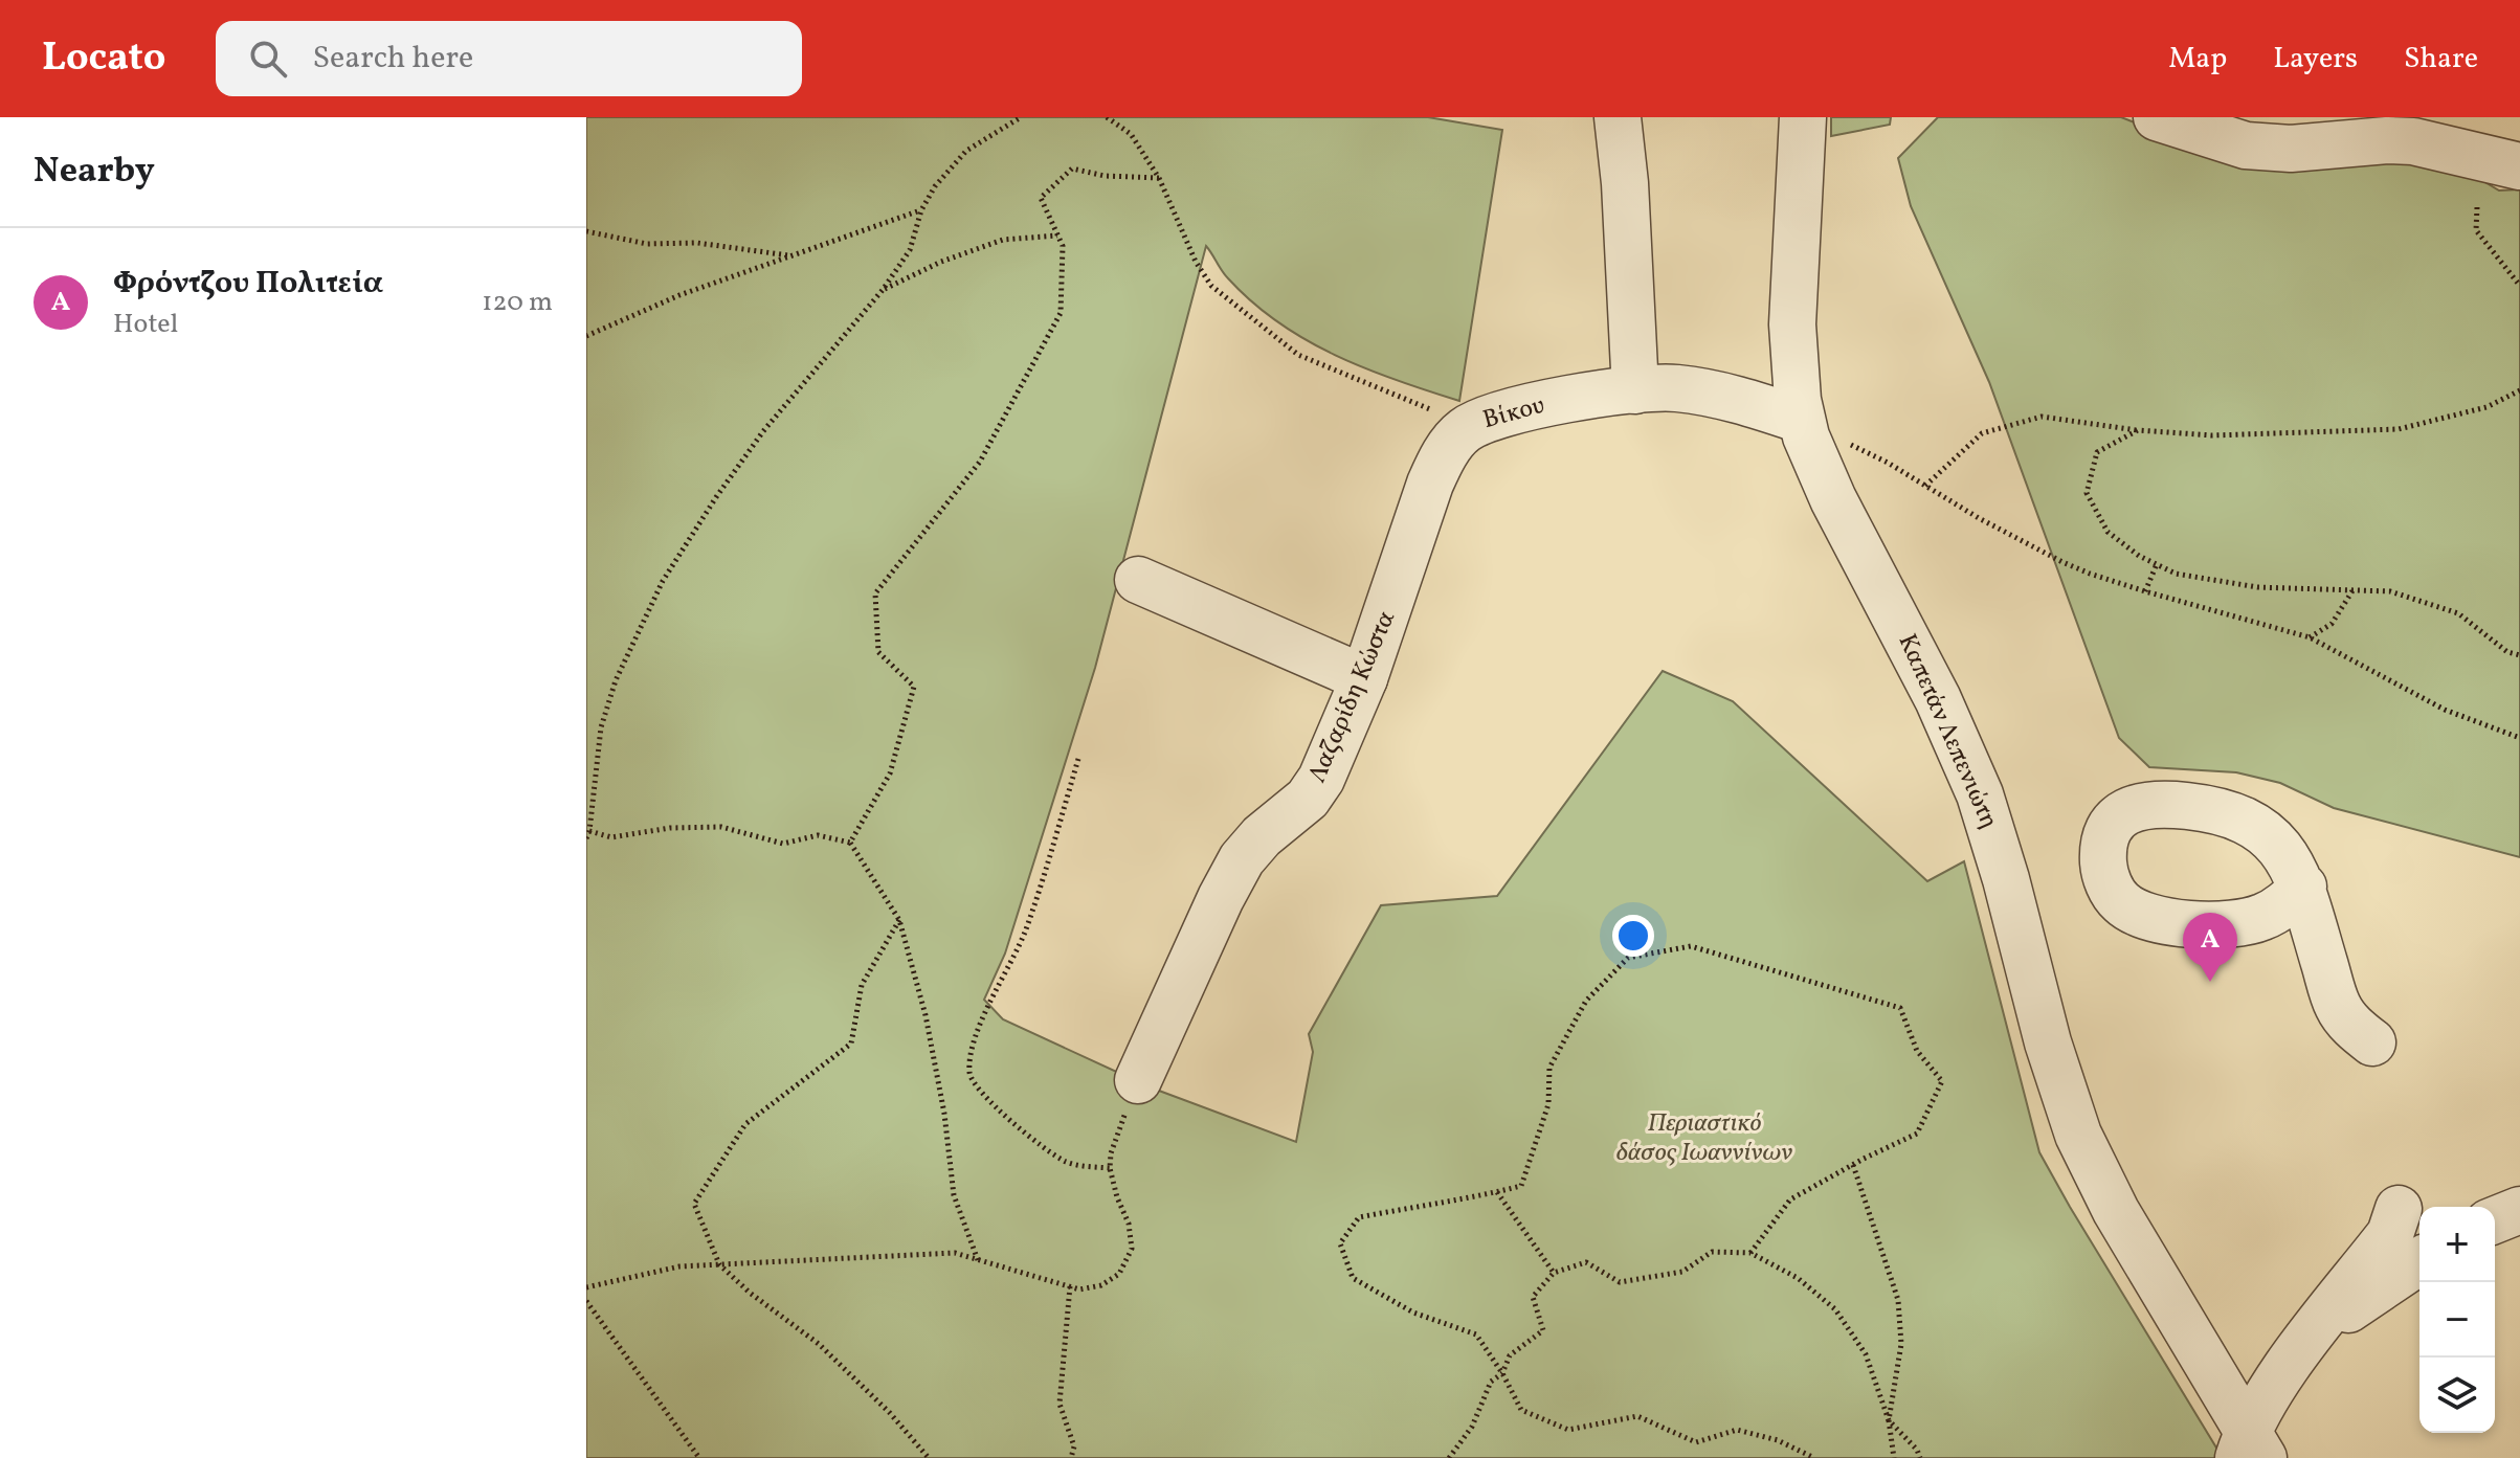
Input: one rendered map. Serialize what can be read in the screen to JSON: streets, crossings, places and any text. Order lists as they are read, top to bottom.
{
  "streets": {
    "street": ["Βίκου", "Λαζαρίδη Κώστα", "Καπετάν Λεπενιώτη"]
  },
  "crossings": [
    ["Βίκου", "Λαζαρίδη Κώστα"],
    ["Βίκου", "Καπετάν Λεπενιώτη"]
  ],
  "parks": ["Περιαστικό δάσος Ιωαννίνων"],
  "page": {
    "header": "Locato",
    "search": "Search here",
    "nav": ["Map", "Layers", "Share"],
    "heading": "Nearby",
    "list": [
      {
        "mark": "A",
        "name": "Φρόντζου Πολιτεία",
        "note": "Hotel",
        "value": "120 m"
      }
    ],
    "pins": "A",
    "map_buttons": ["+", "−"]
  }
}
